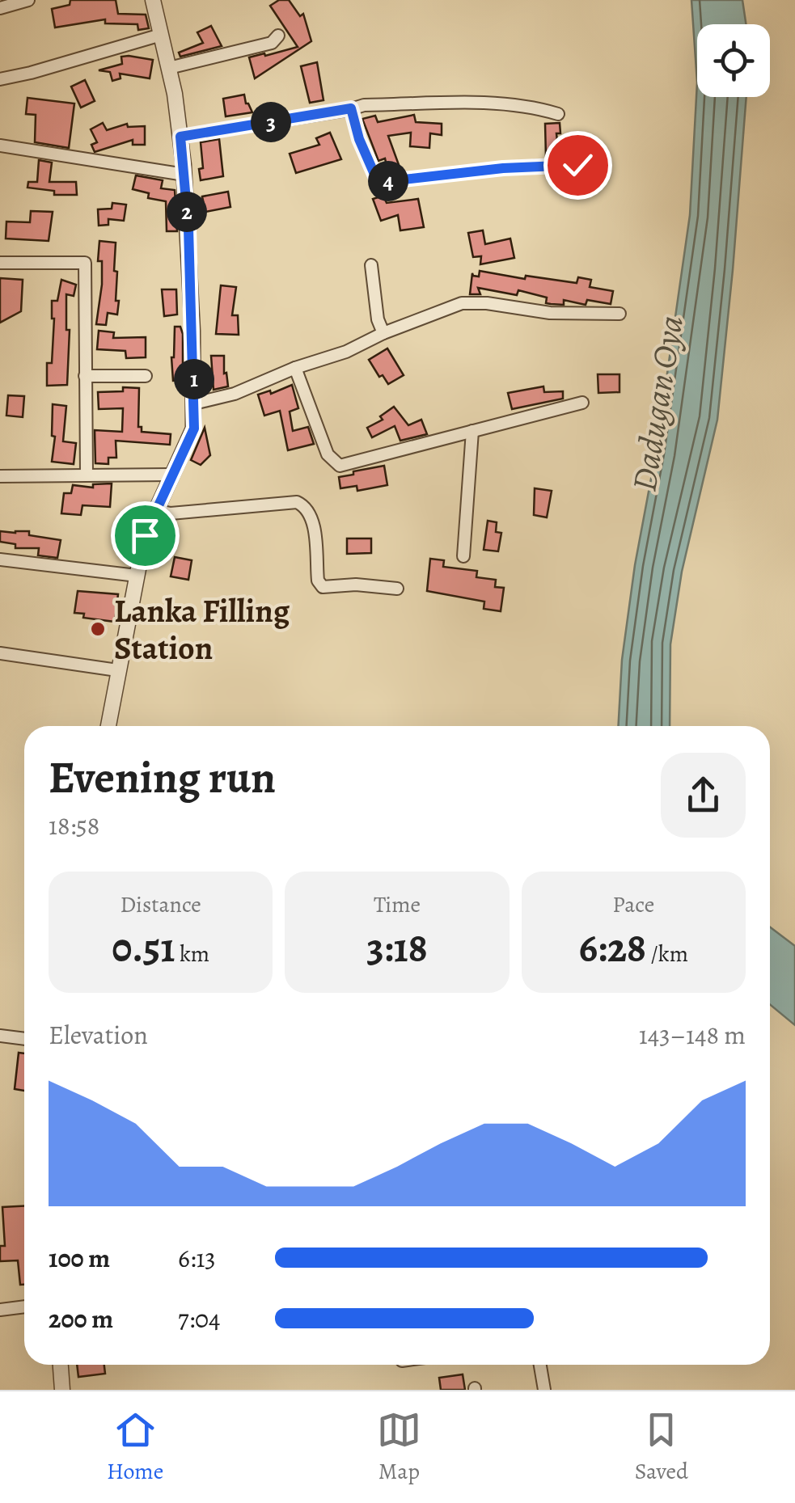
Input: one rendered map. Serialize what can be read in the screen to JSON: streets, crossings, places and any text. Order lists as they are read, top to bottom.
{
  "water": ["Dadugan Oya"],
  "places": ["Lanka Filling Station"],
  "page": {
    "pins": [
      "3",
      "4",
      "2",
      "1"
    ],
    "heading": ["Evening run", "18:58"],
    "stats": [
      ["Distance", "0.51 km"],
      ["Time", "3:18"],
      ["Pace", "6:28 /km"]
    ],
    "chart": ["Elevation", "143–148 m"],
    "list": [
      {
        "name": "100 m",
        "note": "6:13"
      },
      {
        "name": "200 m",
        "note": "7:04"
      }
    ],
    "tabs": ["Home", "Map", "Saved"]
  }
}
